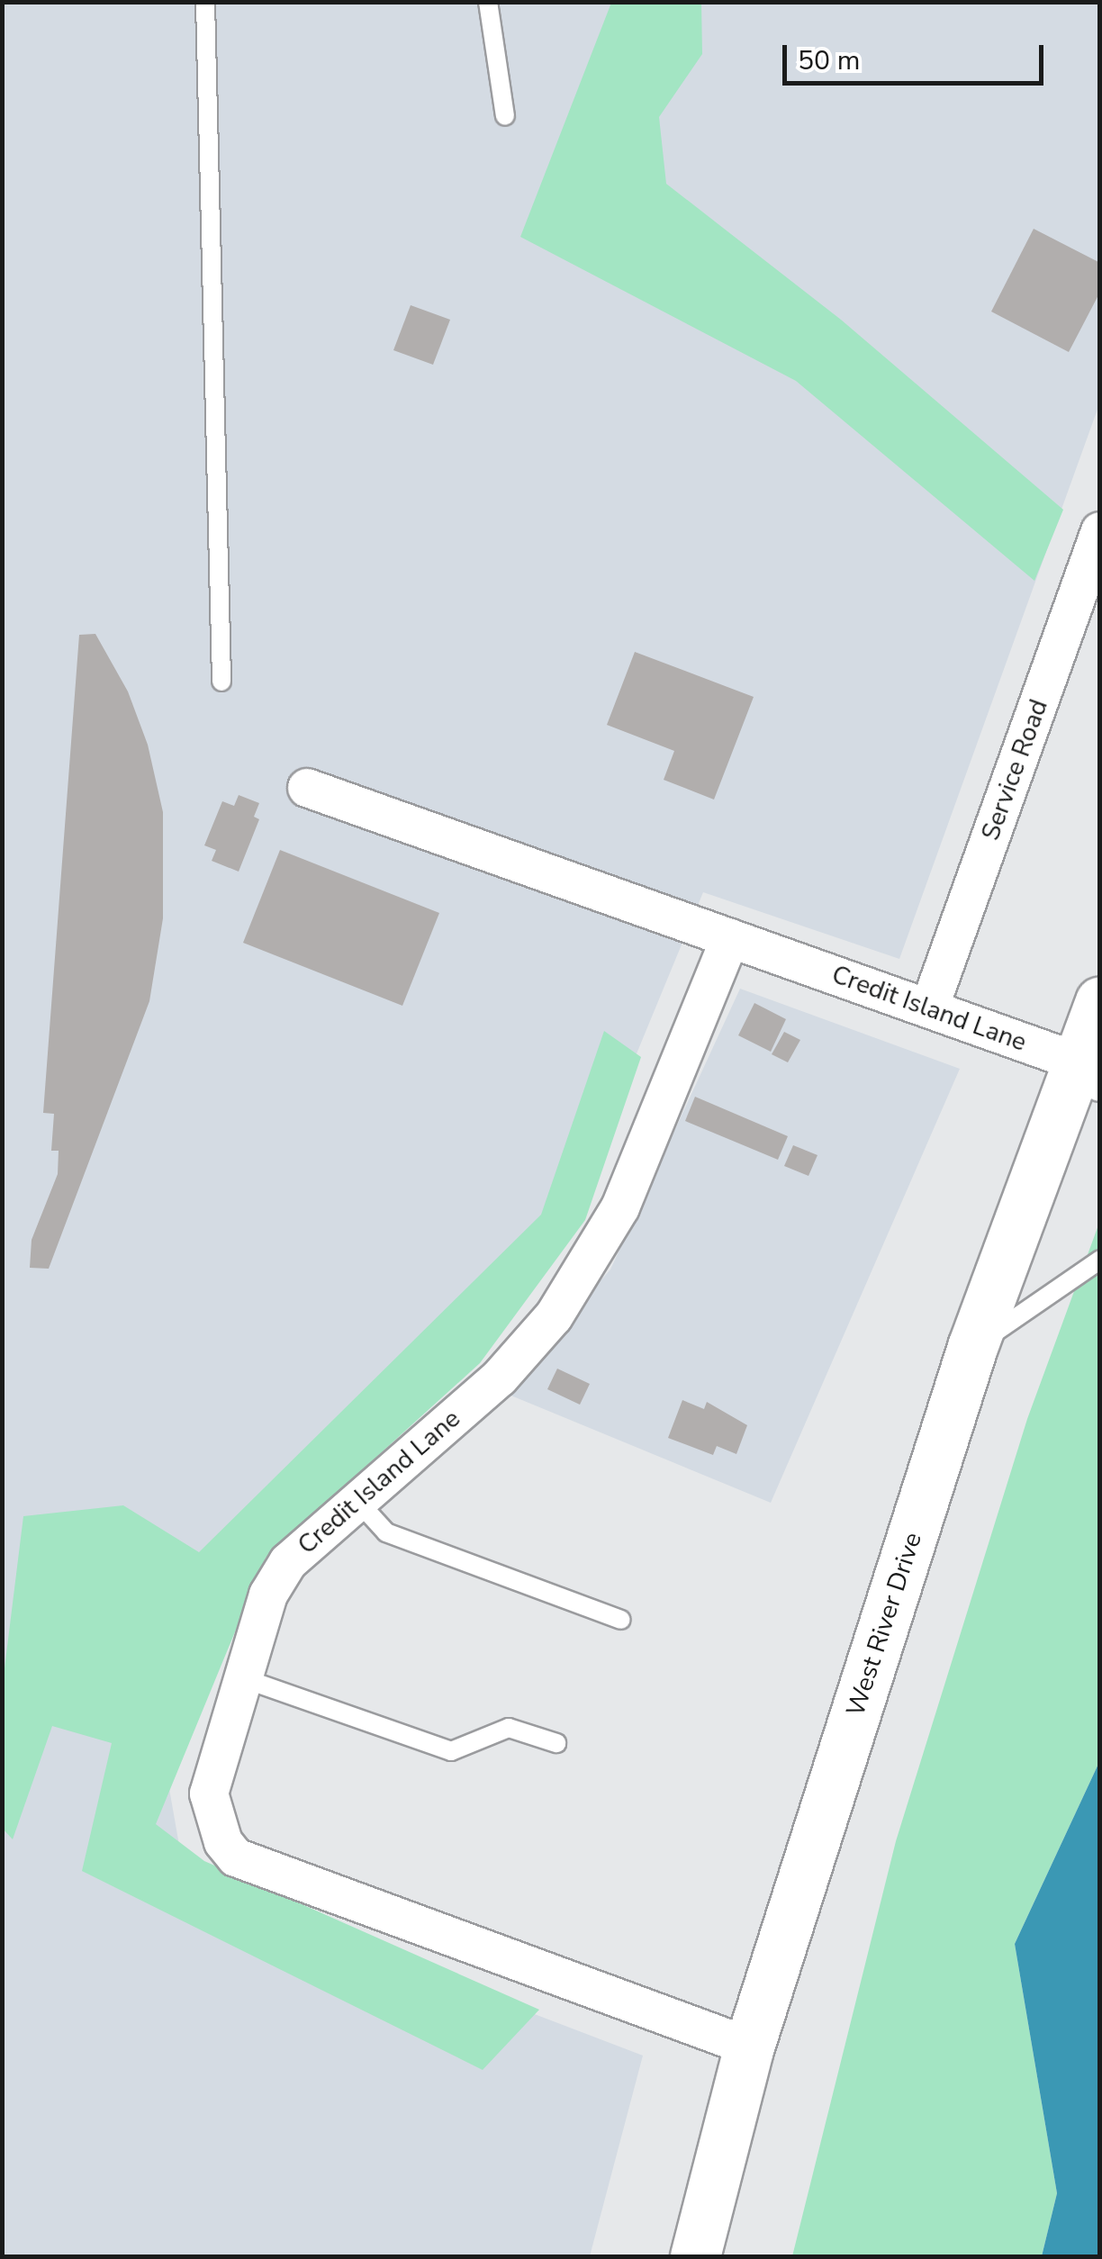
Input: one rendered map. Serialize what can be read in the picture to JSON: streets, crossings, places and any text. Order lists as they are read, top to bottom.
{
  "streets": {
    "main road": ["West River Drive"],
    "street": ["Service Road", "Credit Island Lane"]
  },
  "crossings": [
    ["Service Road", "Credit Island Lane"],
    ["Credit Island Lane", "West River Drive"]
  ],
  "scale_bar": "50 m"
}
